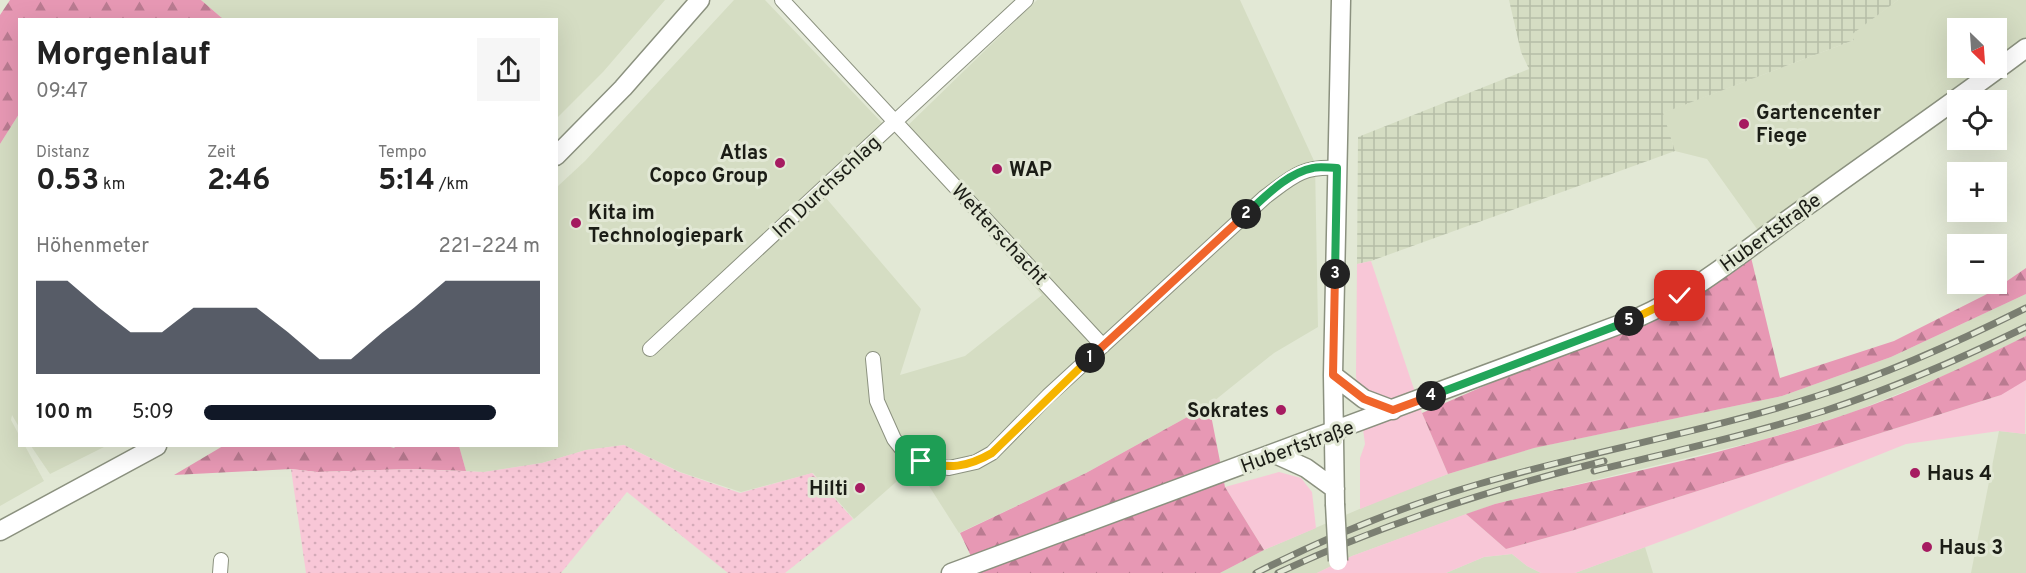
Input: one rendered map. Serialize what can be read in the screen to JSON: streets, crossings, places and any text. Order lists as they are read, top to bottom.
{
  "streets": {
    "street": ["Im Durchschlag", "Hubertstraße", "Wetterschacht"]
  },
  "crossings": [
    ["Im Durchschlag", "Wetterschacht"]
  ],
  "places": [
    "Gartencenter Fiege",
    "Atlas Copco Group",
    "WAP",
    "Kita im Technologiepark",
    "Sokrates",
    "Haus 4",
    "Hilti",
    "Haus 3"
  ],
  "north": "bottom right",
  "page": {
    "map_buttons": ["+", "−"],
    "heading": ["Morgenlauf", "09:47"],
    "stats": [
      ["Distanz", "0.53 km"],
      ["Zeit", "2:46"],
      ["Tempo", "5:14 /km"]
    ],
    "pins": [
      "2",
      "3",
      "5",
      "1",
      "4"
    ],
    "chart": ["Höhenmeter", "221–224 m"],
    "list": [
      {
        "name": "100 m",
        "note": "5:09"
      }
    ]
  }
}
